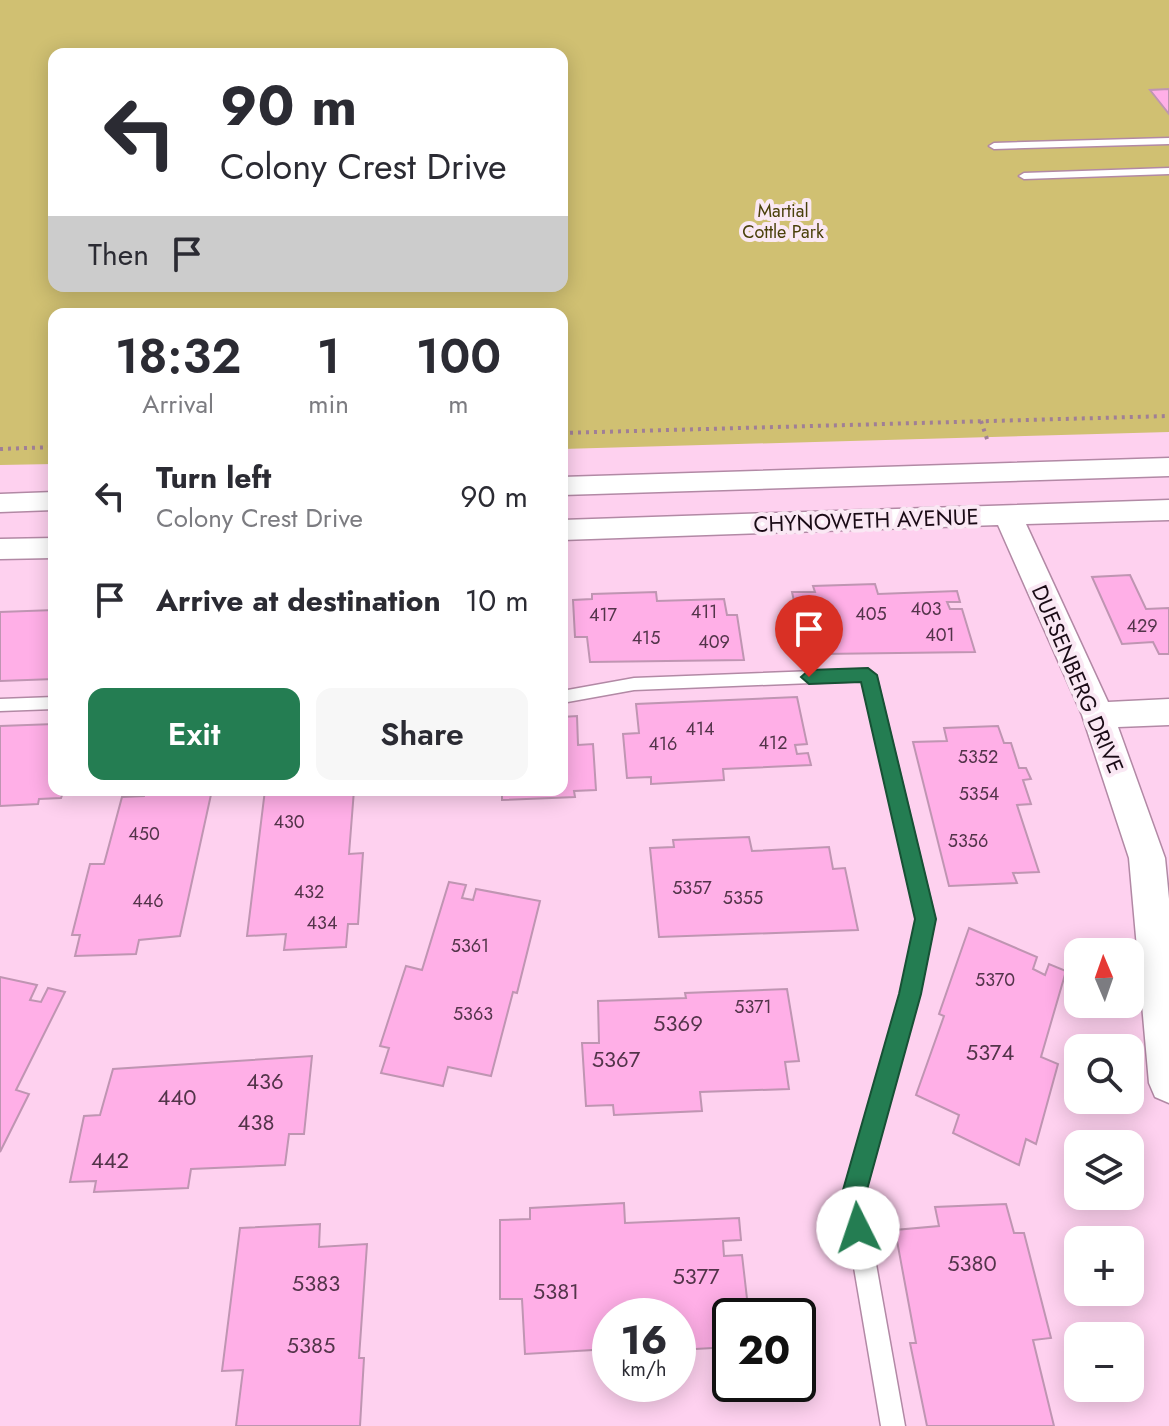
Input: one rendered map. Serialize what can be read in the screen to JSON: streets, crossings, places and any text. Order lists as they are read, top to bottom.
{
  "streets": {
    "street": ["CHYNOWETH AVENUE", "DUESENBERG DRIVE"]
  },
  "crossings": [
    ["CHYNOWETH AVENUE", "DUESENBERG DRIVE"]
  ],
  "parks": ["Martial Cottle Park"],
  "house_numbers": [
    "403",
    "411",
    "405",
    "417",
    "429",
    "401",
    "415",
    "409",
    "414",
    "412",
    "416",
    "5352",
    "5354",
    "430",
    "450",
    "5356",
    "5357",
    "432",
    "5355",
    "446",
    "434",
    "5361",
    "5370",
    "5371",
    "5363",
    "5369",
    "5374",
    "5367",
    "436",
    "440",
    "438",
    "442",
    "5380",
    "5377",
    "5383",
    "5381",
    "5385"
  ],
  "north": "top",
  "page": {
    "turn": ["90 m", "Colony Crest Drive"],
    "then": "Then",
    "eta": [
      "18:32",
      "Arrival",
      "1",
      "min",
      "100",
      "m"
    ],
    "list": [
      {
        "name": "Turn left",
        "note": "Colony Crest Drive",
        "value": "90 m"
      },
      {
        "name": "Arrive at destination",
        "value": "10 m"
      }
    ],
    "buttons": ["Exit", "Share"],
    "map_buttons": ["+", "−"],
    "speed": "16 km/h",
    "limit": "20"
  }
}
